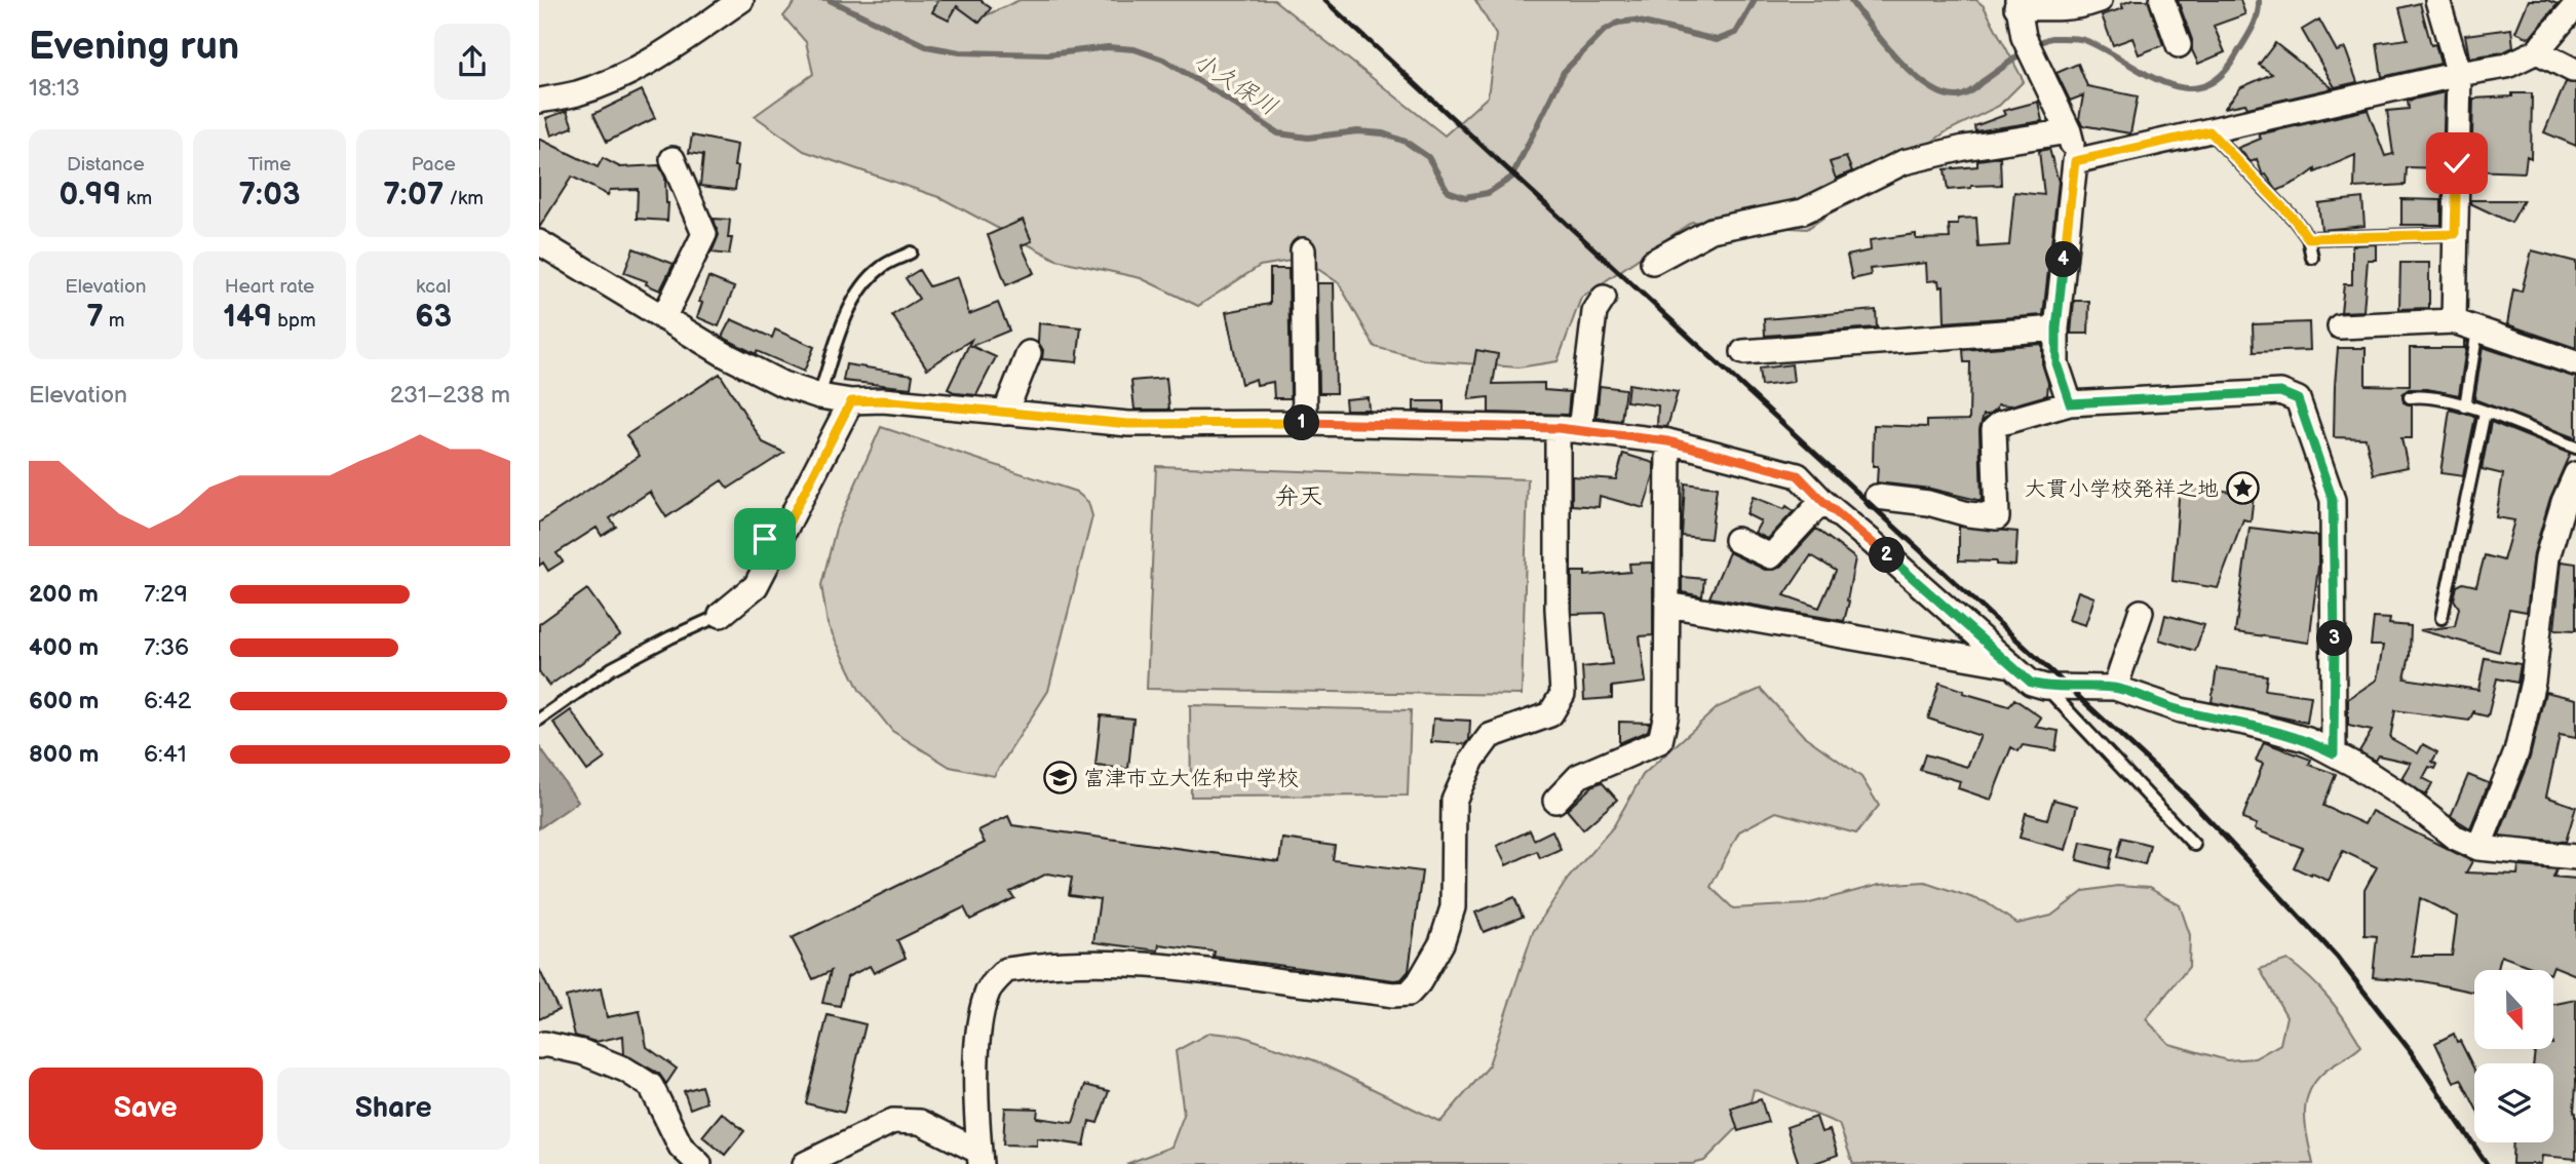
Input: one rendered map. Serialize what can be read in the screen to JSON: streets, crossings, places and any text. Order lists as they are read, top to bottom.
{
  "districts": ["弁天"],
  "water": ["小久保川"],
  "places": {
    "place": ["大貫小学校発祥之地"],
    "school or university": ["富津市立大佐和中学校"]
  },
  "north": "bottom",
  "page": {
    "heading": ["Evening run", "18:13"],
    "stats": [
      ["Distance", "0.99 km"],
      ["Time", "7:03"],
      ["Pace", "7:07 /km"],
      ["Elevation", "7 m"],
      ["Heart rate", "149 bpm"],
      ["kcal", "63"]
    ],
    "pins": [
      "4",
      "1",
      "2",
      "3"
    ],
    "chart": ["Elevation", "231–238 m"],
    "list": [
      {
        "name": "200 m",
        "note": "7:29"
      },
      {
        "name": "400 m",
        "note": "7:36"
      },
      {
        "name": "600 m",
        "note": "6:42"
      },
      {
        "name": "800 m",
        "note": "6:41"
      }
    ],
    "buttons": ["Save", "Share"]
  }
}
